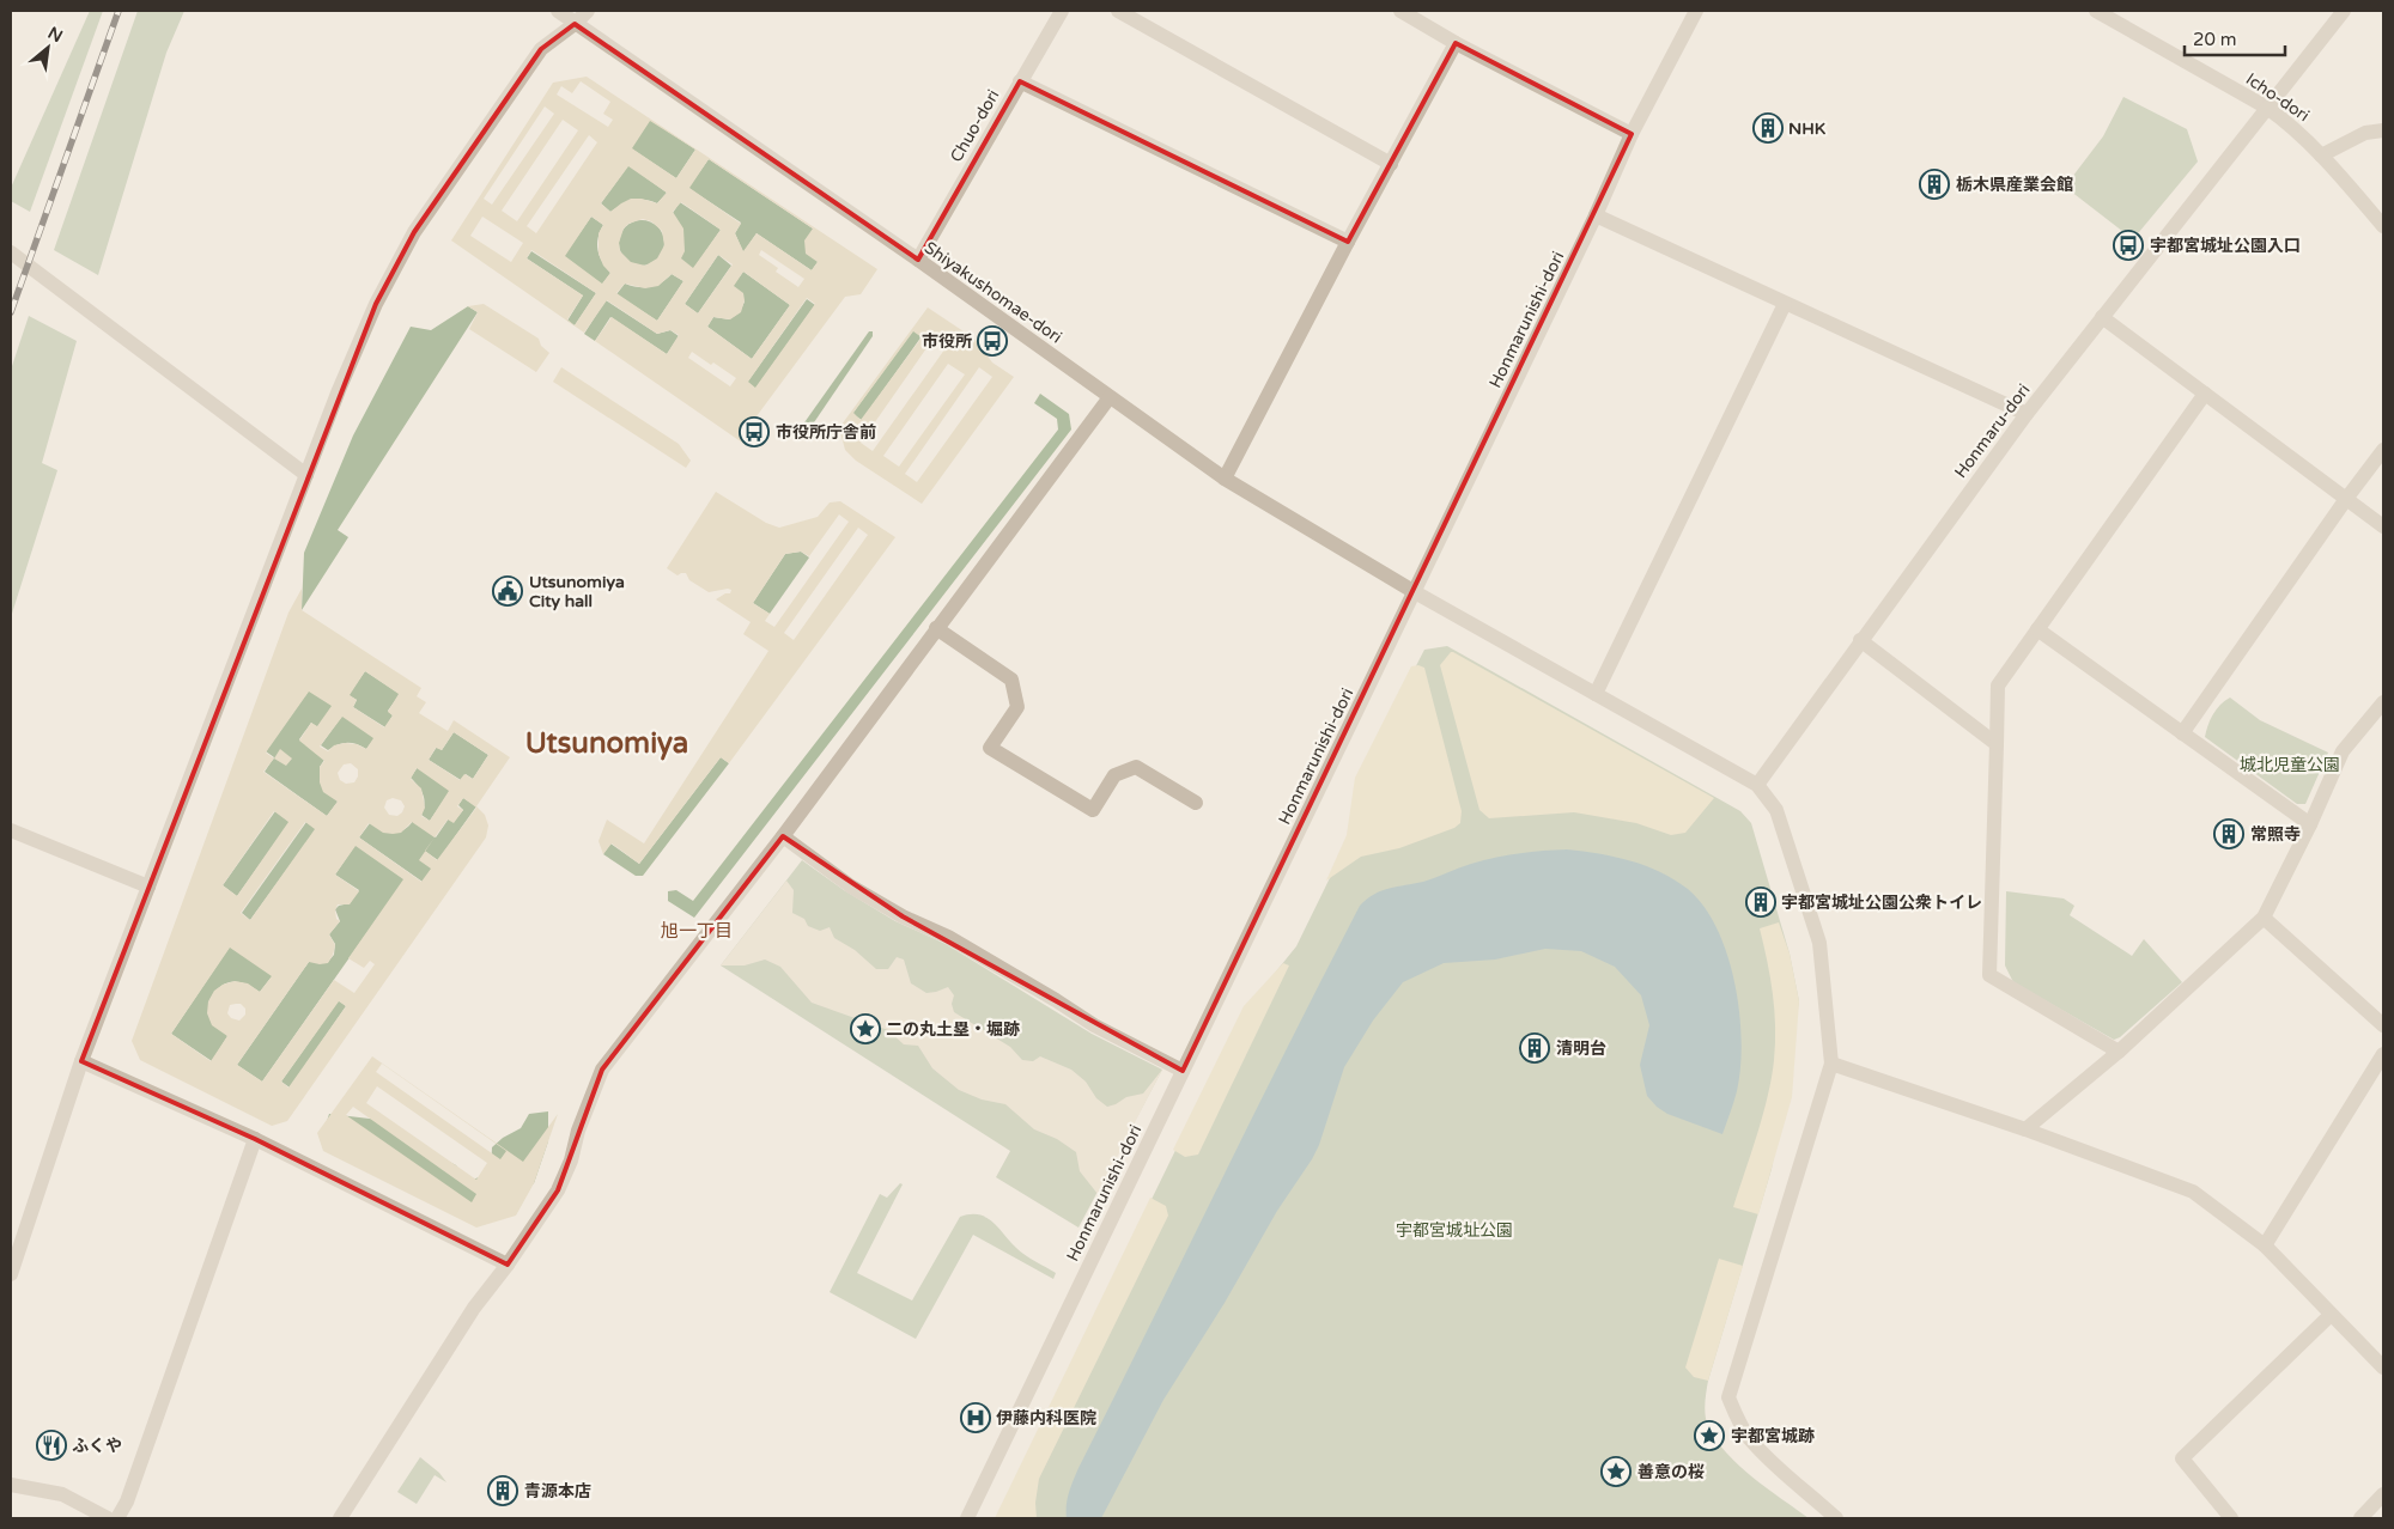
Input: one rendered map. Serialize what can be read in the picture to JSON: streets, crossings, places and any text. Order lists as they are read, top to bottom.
{
  "streets": {
    "street": [
      "Icho-dori",
      "Chuo-dori",
      "Shiyakushomae-dori",
      "Honmarunishi-dori",
      "Honmaru-dori"
    ]
  },
  "crossings": [
    ["Icho-dori", "Honmaru-dori"],
    ["Chuo-dori", "Shiyakushomae-dori"],
    ["Shiyakushomae-dori", "Honmarunishi-dori"],
    ["Shiyakushomae-dori", "Honmaru-dori"]
  ],
  "districts": ["Utsunomiya", "旭一丁目"],
  "parks": ["城北児童公園", "宇都宮城址公園"],
  "places": {
    "building": [
      "NHK",
      "栃木県産業会館",
      "常照寺",
      "宇都宮城址公園公衆トイレ",
      "清明台",
      "青源本店"
    ],
    "bus stop": ["宇都宮城址公園入口", "市役所", "市役所庁舎前"],
    "public building": ["Utsunomiya City hall"],
    "place": ["二の丸土塁・堀跡", "宇都宮城跡", "善意の桜"],
    "hospital": ["伊藤内科医院"],
    "restaurant": ["ふくや"]
  },
  "scale_bar": "20 m",
  "north": "top right"
}
